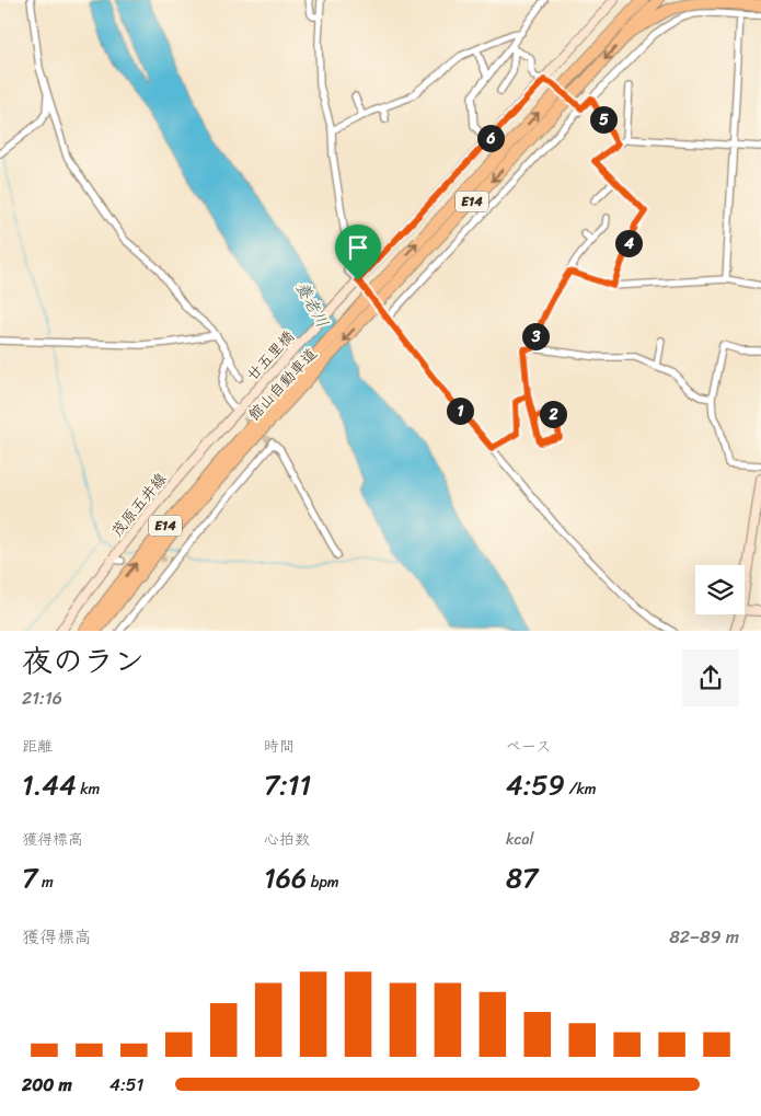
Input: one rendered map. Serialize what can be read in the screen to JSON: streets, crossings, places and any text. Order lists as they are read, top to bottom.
{
  "streets": {
    "highway": ["E14", "館山自動車道"],
    "main road": ["廿五里橋", "茂原五井線"]
  },
  "crossings": [
    ["廿五里橋", "茂原五井線"]
  ],
  "water": ["養老川"],
  "page": {
    "pins": [
      "5",
      "6",
      "4",
      "3",
      "1",
      "2"
    ],
    "heading": ["夜のラン", "21:16"],
    "stats": [
      ["距離", "1.44 km"],
      ["時間", "7:11"],
      ["ペース", "4:59 /km"],
      ["獲得標高", "7 m"],
      ["心拍数", "166 bpm"],
      ["kcal", "87"]
    ],
    "chart": ["獲得標高", "82–89 m"],
    "list": [
      {
        "name": "200 m",
        "note": "4:51"
      }
    ]
  }
}
